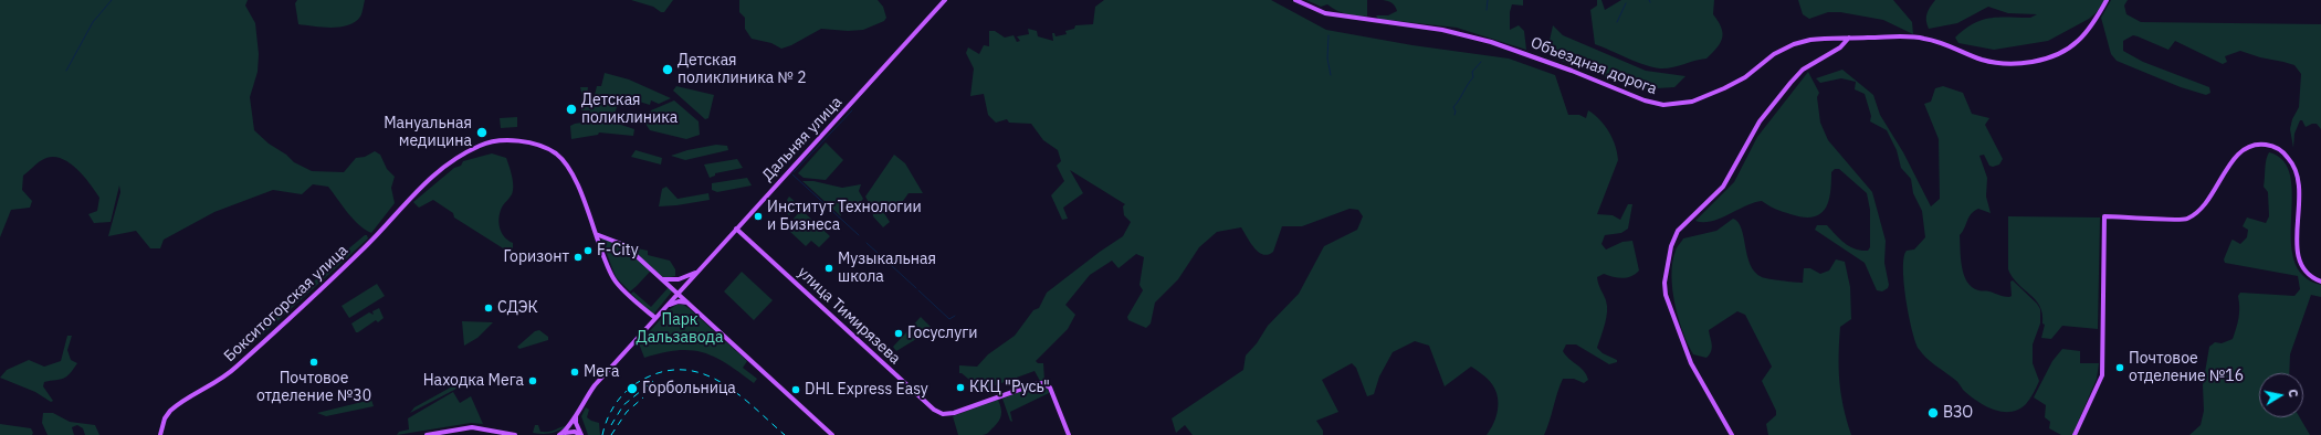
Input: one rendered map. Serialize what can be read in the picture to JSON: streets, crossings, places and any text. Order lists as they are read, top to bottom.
{
  "streets": {
    "main road": [
      "Объездная дорога",
      "Дальняя улица",
      "Бокситогорская улица",
      "улица Тимирязева"
    ]
  },
  "crossings": [
    ["Дальняя улица", "Бокситогорская улица"],
    ["Дальняя улица", "улица Тимирязева"]
  ],
  "parks": ["Парк Дальзавода"],
  "places": [
    "Детская поликлиника № 2",
    "Детская поликлиника",
    "Мануальная медицина",
    "Институт Технологии и Бизнеса",
    "F-City",
    "Горизонт",
    "Музыкальная школа",
    "СДЭК",
    "Госуслуги",
    "Почтовое отделение №30",
    "Почтовое отделение №16",
    "Мега",
    "Находка Мега",
    "ККЦ \"Русь\"",
    "Горбольница",
    "DHL Express Easy",
    "ВЗО"
  ],
  "north": "right"
}
